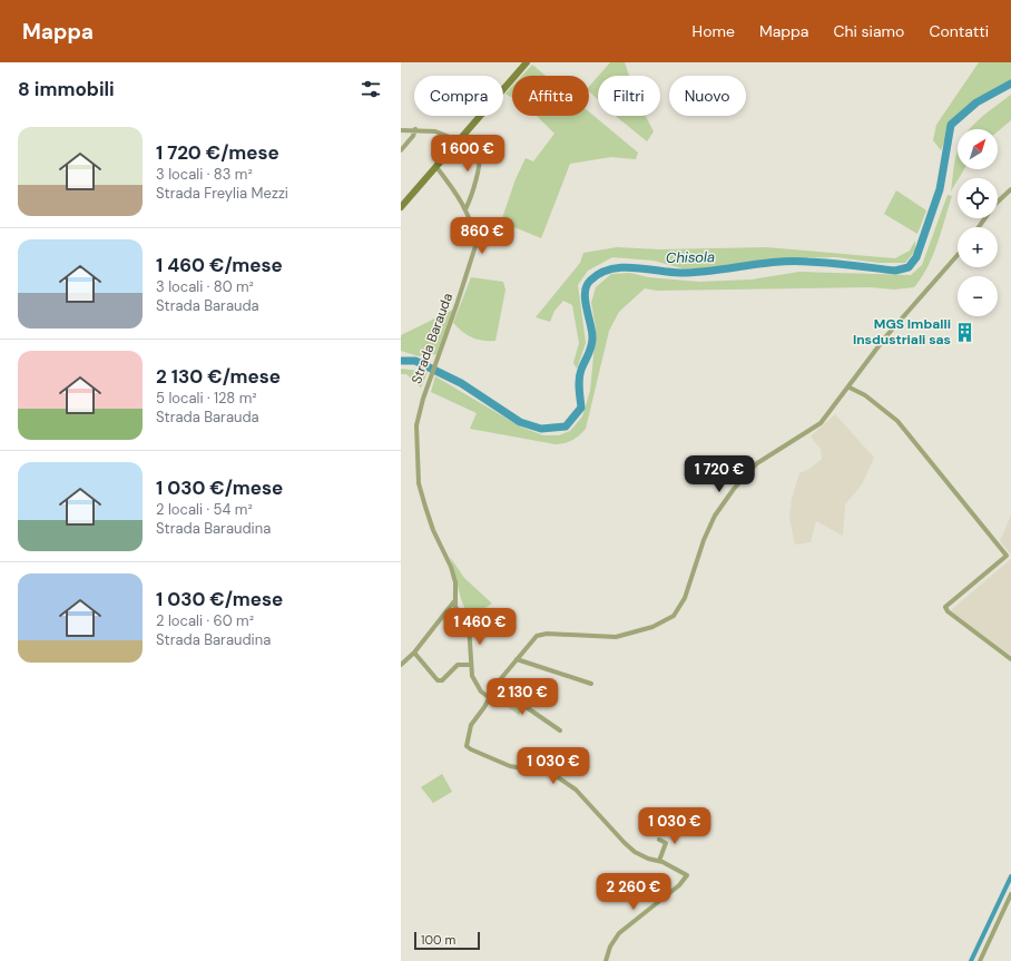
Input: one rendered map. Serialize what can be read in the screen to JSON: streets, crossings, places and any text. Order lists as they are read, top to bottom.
{
  "streets": {
    "street": ["Strada Barauda"]
  },
  "water": ["Chisola"],
  "places": {
    "building": ["MGS Imballi Insdustriali sas"]
  },
  "scale_bar": "100 m",
  "north": "top right",
  "page": {
    "header": "Mappa",
    "nav": [
      "Home",
      "Mappa",
      "Chi siamo",
      "Contatti"
    ],
    "heading": "8 immobili",
    "chip": [
      "Compra",
      "Affitta",
      "Filtri",
      "Nuovo"
    ],
    "list": [
      {
        "name": "1 720 €/mese",
        "note": "3 locali · 83 m² · Strada Freylia Mezzi"
      },
      {
        "name": "1 460 €/mese",
        "note": "3 locali · 80 m² · Strada Barauda"
      },
      {
        "name": "2 130 €/mese",
        "note": "5 locali · 128 m² · Strada Barauda"
      },
      {
        "name": "1 030 €/mese",
        "note": "2 locali · 54 m² · Strada Baraudina"
      },
      {
        "name": "1 030 €/mese",
        "note": "2 locali · 60 m² · Strada Baraudina"
      }
    ],
    "map_buttons": ["+", "−"],
    "price": [
      "1 600 €",
      "860 €",
      "1 720 €",
      "1 460 €",
      "2 130 €",
      "1 030 €",
      "1 030 €",
      "2 260 €"
    ],
    "scale": "100 m"
  }
}
